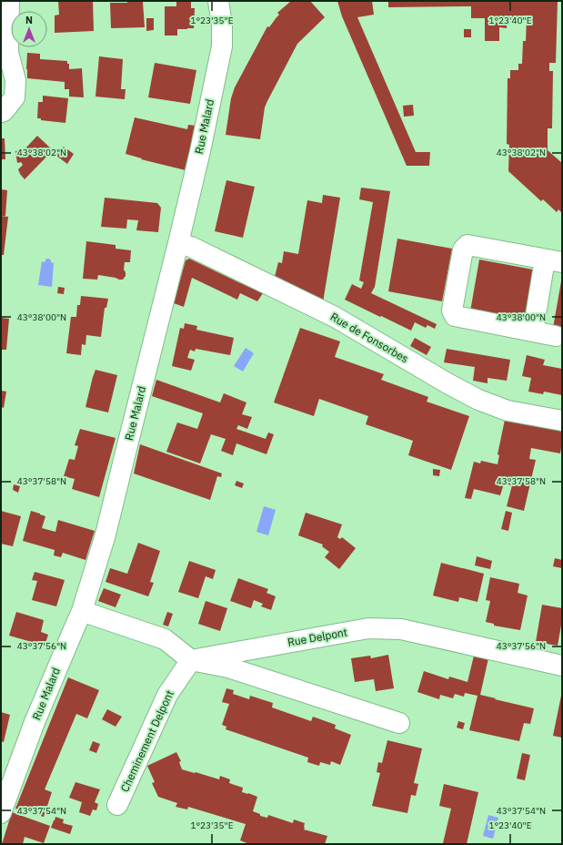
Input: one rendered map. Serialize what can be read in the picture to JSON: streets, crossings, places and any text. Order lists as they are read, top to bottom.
{
  "streets": {
    "street": [
      "Rue Malard",
      "Rue de Fonsorbes",
      "Rue Delpont",
      "Cheminement Delpont"
    ]
  },
  "crossings": [
    ["Rue Malard", "Rue de Fonsorbes"],
    ["Rue Delpont", "Cheminement Delpont"]
  ],
  "north": "top",
  "coordinates": [
    "1°23'35\"E",
    "1°23'40\"E",
    "43°38'02\"N",
    "43°38'00\"N",
    "43°37'58\"N",
    "43°37'56\"N",
    "43°37'54\"N"
  ]
}
